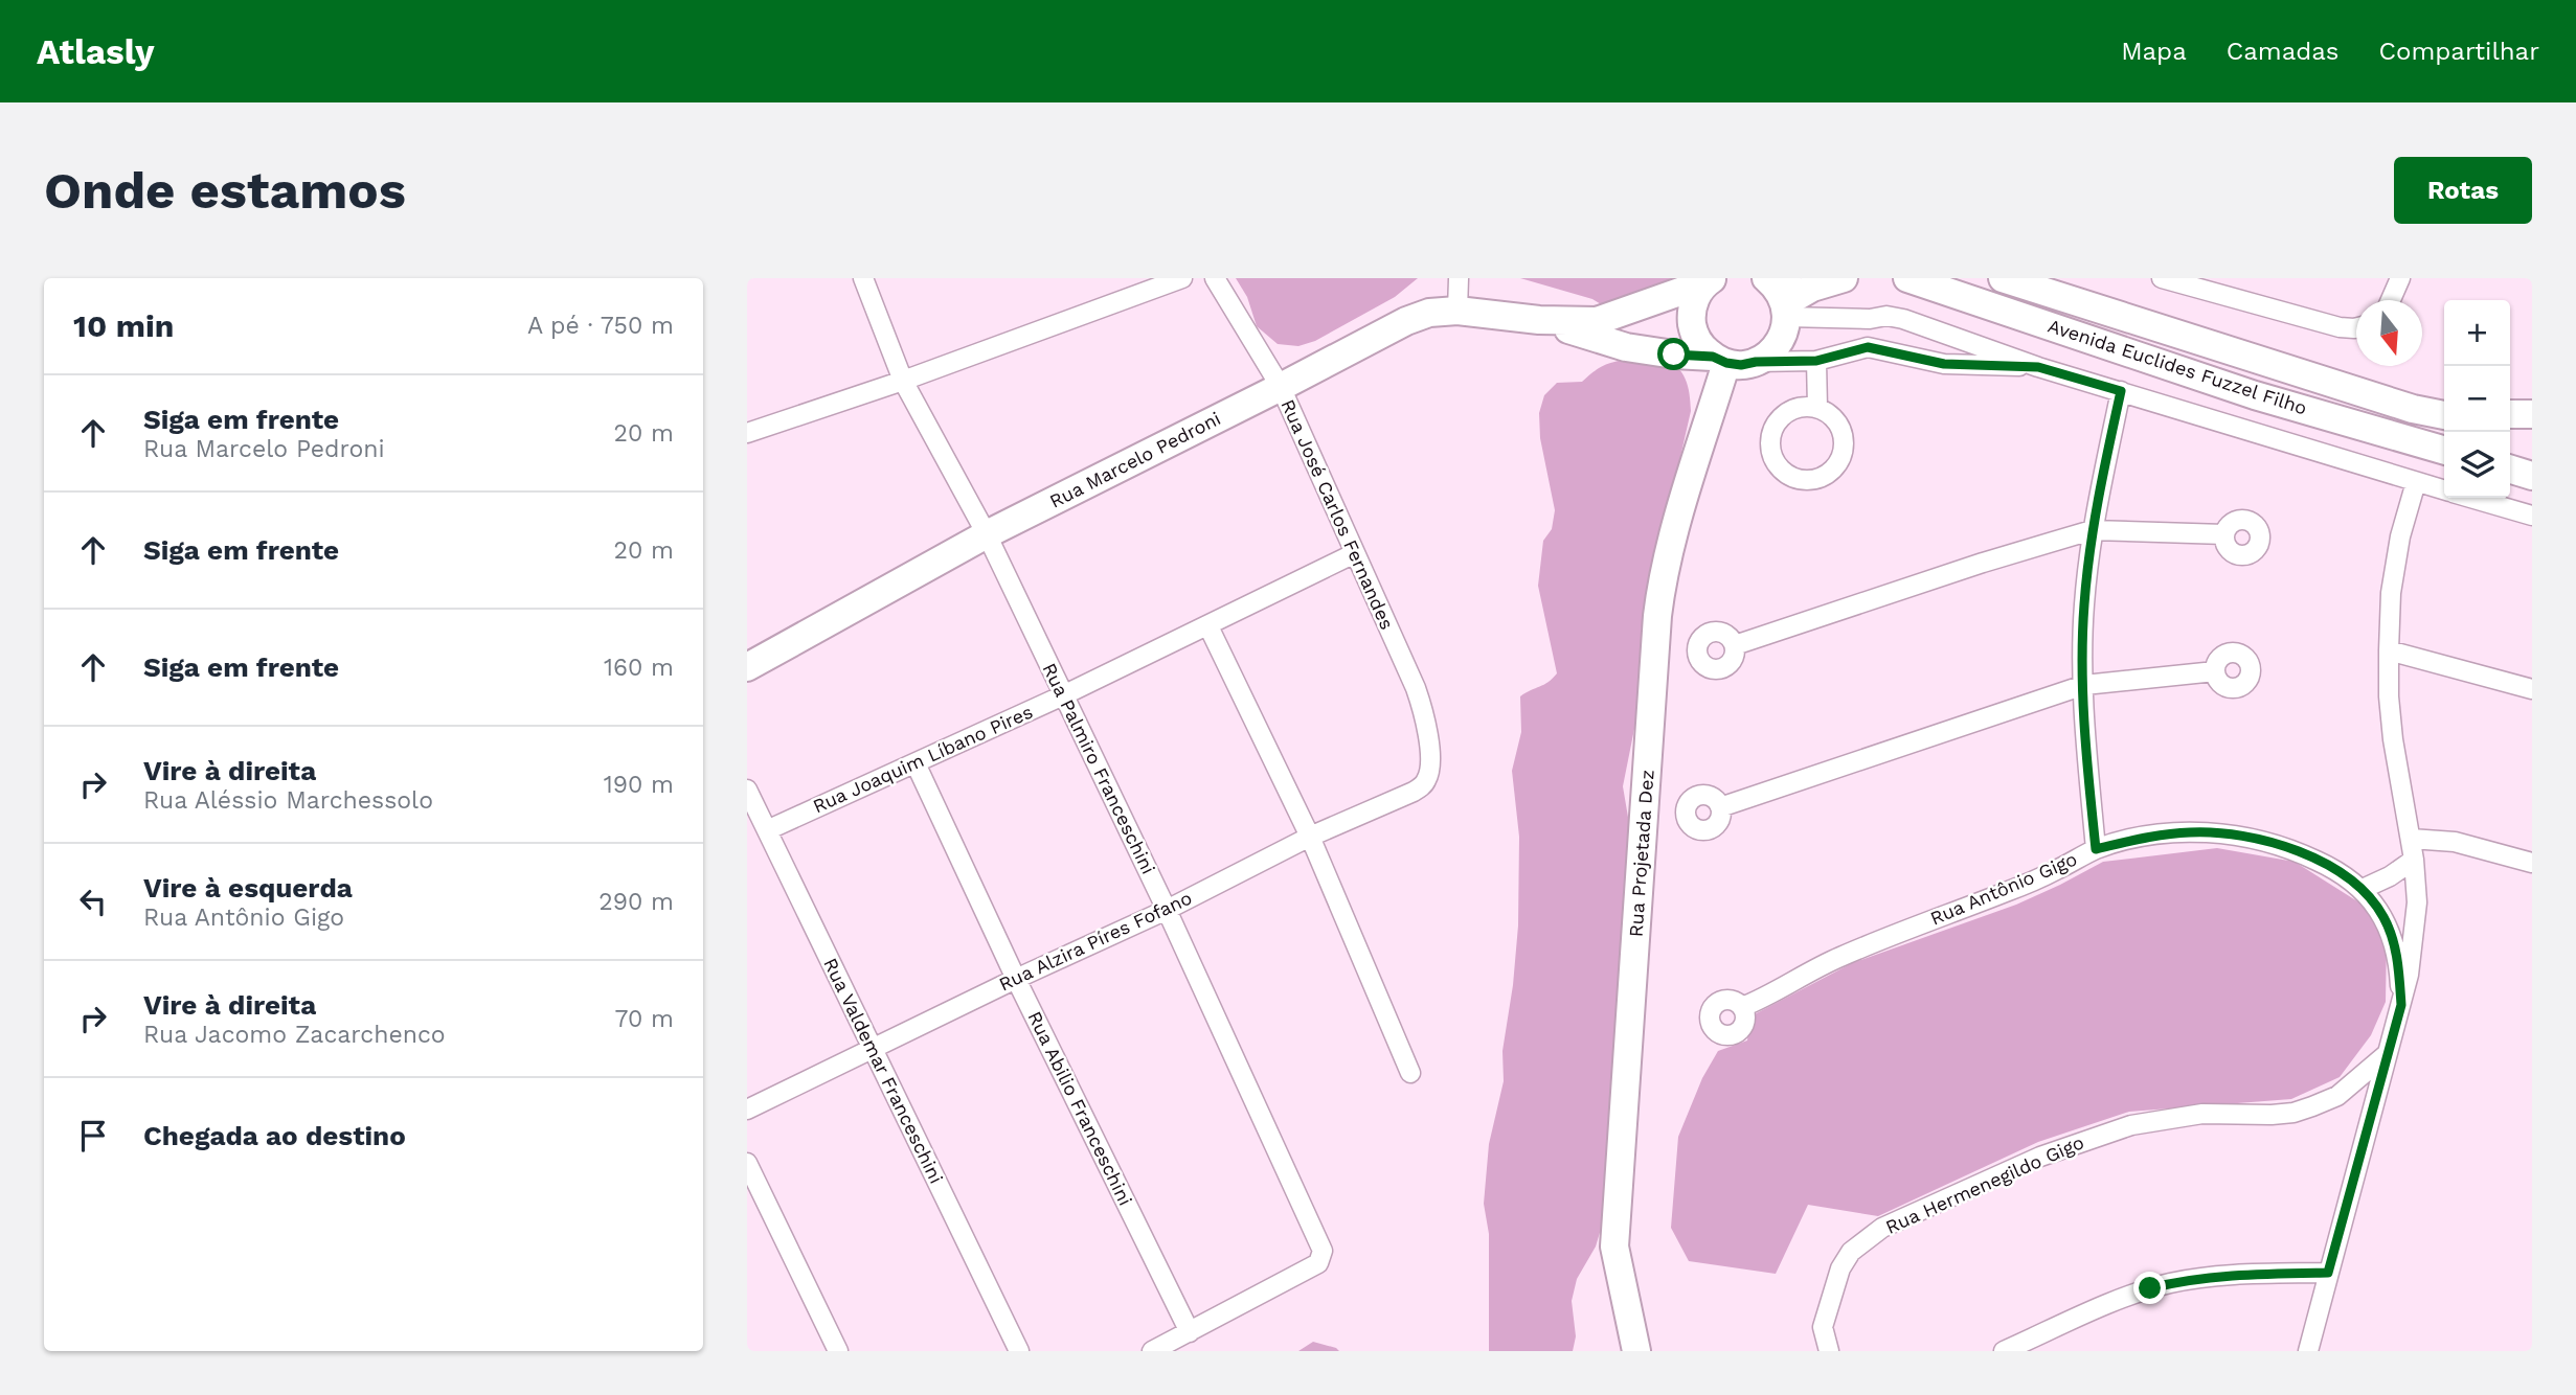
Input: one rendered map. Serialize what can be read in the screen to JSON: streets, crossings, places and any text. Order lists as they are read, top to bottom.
{
  "streets": {
    "street": [
      "Avenida Euclides Fuzzel Filho",
      "Rua Marcelo Pedroni",
      "Rua José Carlos Fernandes",
      "Rua Joaquim Líbano Pires",
      "Rua Palmiro Franceschini",
      "Rua Projetada Dez",
      "Rua Antônio Gigo",
      "Rua Alzira Píres Fofano",
      "Rua Valdemar Franceschini",
      "Rua Abilio Franceschini",
      "Rua Hermenegildo Gigo"
    ]
  },
  "crossings": [
    ["Rua Marcelo Pedroni", "Rua José Carlos Fernandes"],
    ["Rua Marcelo Pedroni", "Rua Palmiro Franceschini"],
    ["Rua Marcelo Pedroni", "Rua Projetada Dez"],
    ["Rua José Carlos Fernandes", "Rua Joaquim Líbano Pires"],
    ["Rua José Carlos Fernandes", "Rua Alzira Píres Fofano"],
    ["Rua Joaquim Líbano Pires", "Rua Palmiro Franceschini"],
    ["Rua Joaquim Líbano Pires", "Rua Valdemar Franceschini"],
    ["Rua Joaquim Líbano Pires", "Rua Abilio Franceschini"],
    ["Rua Palmiro Franceschini", "Rua Alzira Píres Fofano"],
    ["Rua Palmiro Franceschini", "Rua Abilio Franceschini"],
    ["Rua Antônio Gigo", "Rua Hermenegildo Gigo"],
    ["Rua Alzira Píres Fofano", "Rua Valdemar Franceschini"],
    ["Rua Alzira Píres Fofano", "Rua Abilio Franceschini"]
  ],
  "north": "bottom",
  "page": {
    "header": "Atlasly",
    "nav": ["Mapa", "Camadas", "Compartilhar"],
    "buttons": "Rotas",
    "title": "Onde estamos",
    "heading": ["10 min", "A pé · 750 m"],
    "map_buttons": ["+", "−"],
    "list": [
      ["Siga em frente", "Rua Marcelo Pedroni", "20 m"],
      ["Siga em frente", "20 m"],
      ["Siga em frente", "160 m"],
      ["Vire à direita", "Rua Aléssio Marchessolo", "190 m"],
      ["Vire à esquerda", "Rua Antônio Gigo", "290 m"],
      ["Vire à direita", "Rua Jacomo Zacarchenco", "70 m"],
      "Chegada ao destino"
    ]
  }
}
